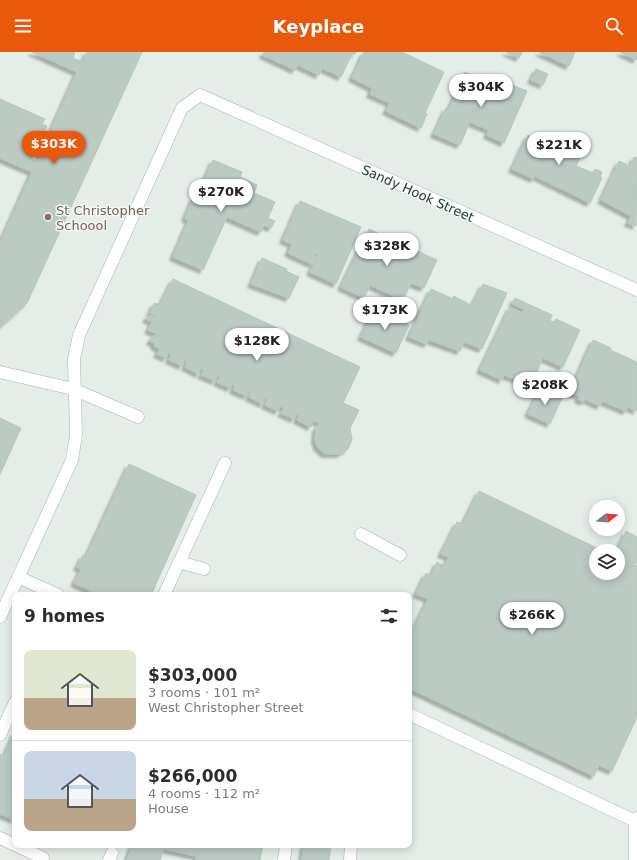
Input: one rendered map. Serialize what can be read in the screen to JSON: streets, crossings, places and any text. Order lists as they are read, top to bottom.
{
  "streets": {
    "street": ["Sandy Hook Street"]
  },
  "places": ["St Christopher Schoool"],
  "north": "right",
  "page": {
    "header": "Keyplace",
    "price": [
      "$304K",
      "$303K",
      "$221K",
      "$270K",
      "$328K",
      "$173K",
      "$128K",
      "$208K",
      "$266K"
    ],
    "heading": "9 homes",
    "list": [
      {
        "name": "$303,000",
        "note": "3 rooms · 101 m² · West Christopher Street"
      },
      {
        "name": "$266,000",
        "note": "4 rooms · 112 m² · House"
      }
    ]
  }
}
